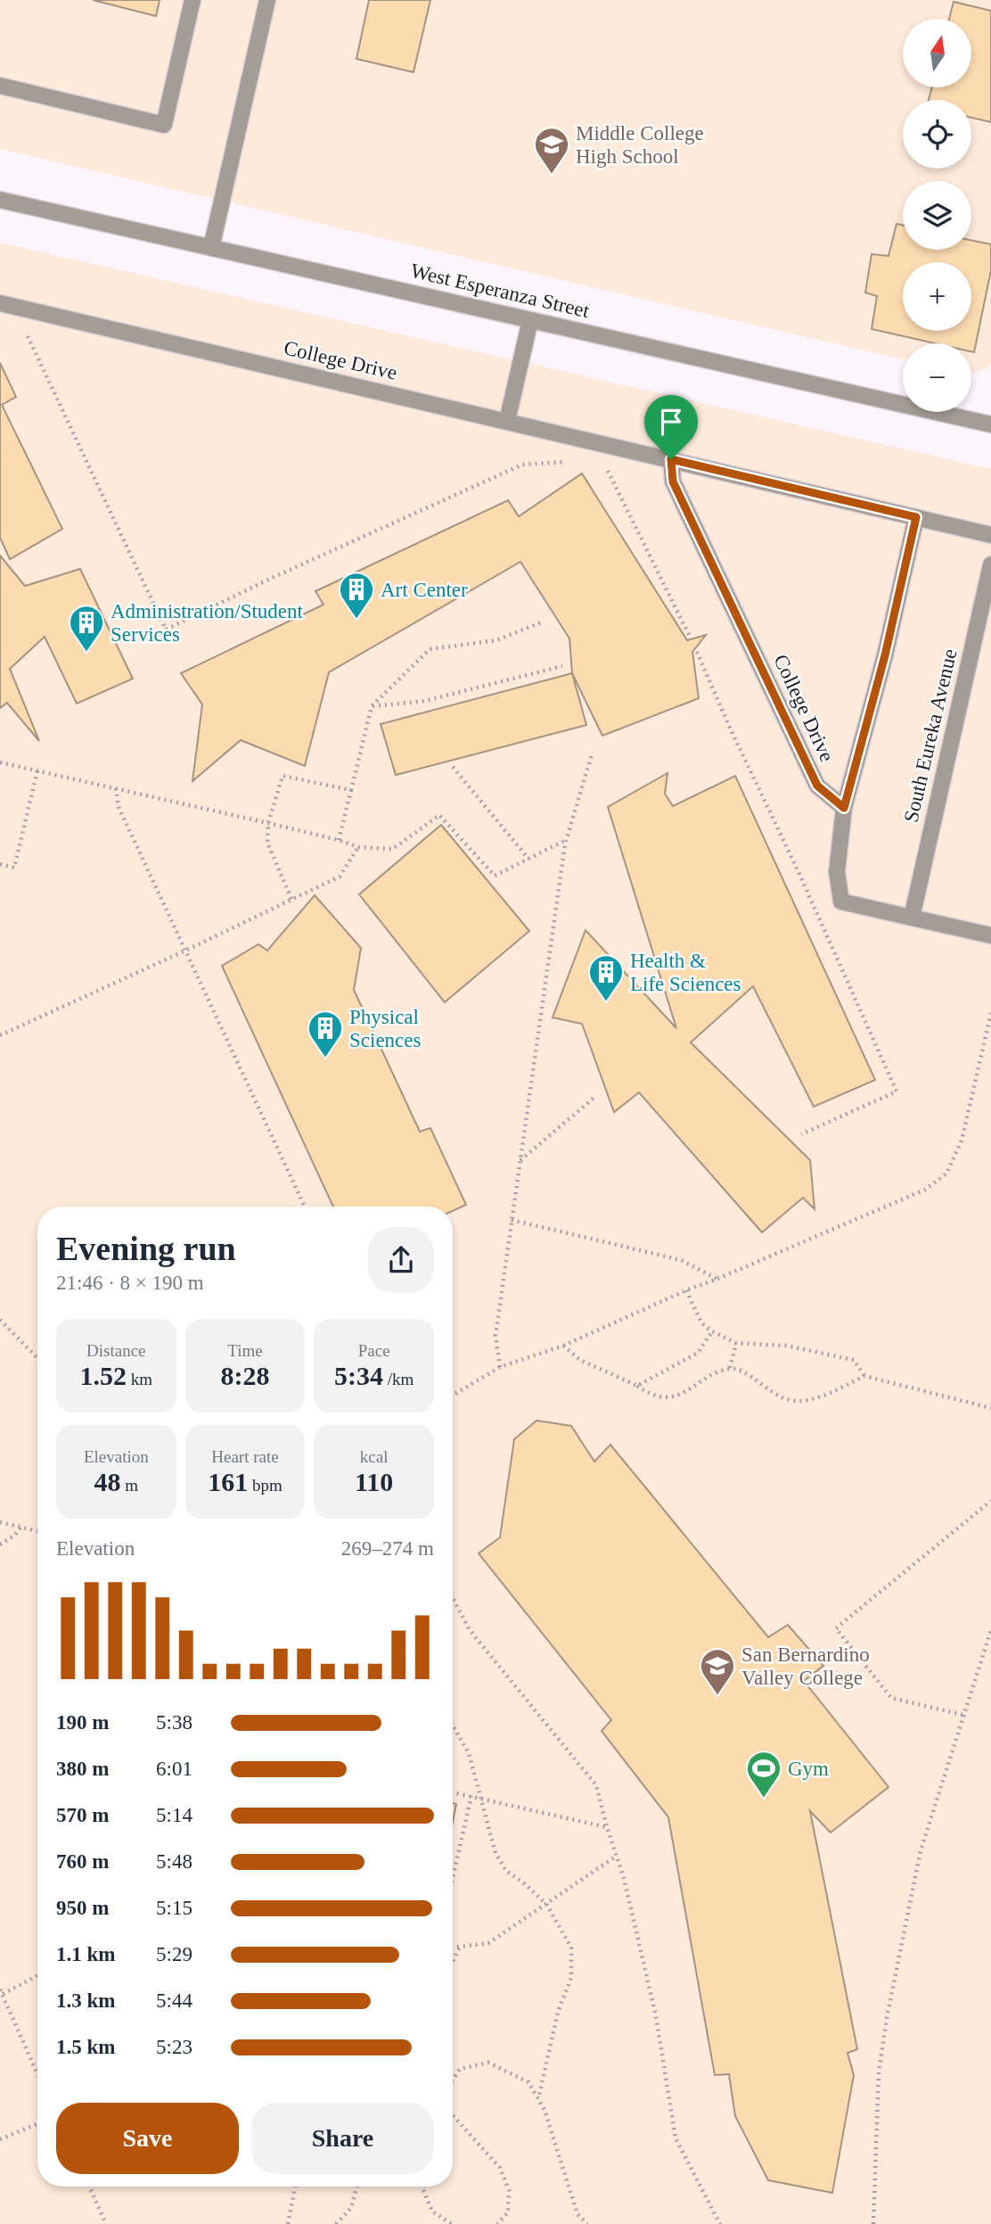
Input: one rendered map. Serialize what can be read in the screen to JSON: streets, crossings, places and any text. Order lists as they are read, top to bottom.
{
  "streets": {
    "street": ["West Esperanza Street", "College Drive", "South Eureka Avenue"]
  },
  "places": {
    "school or university": ["Middle College High School", "San Bernardino Valley College"],
    "building": [
      "Art Center",
      "Administration/Student Services",
      "Health & Life Sciences",
      "Physical Sciences"
    ],
    "sports": ["Gym"]
  },
  "north": "top",
  "page": {
    "map_buttons": ["+", "−"],
    "heading": ["Evening run", "21:46 · 8 × 190 m"],
    "stats": [
      ["Distance", "1.52 km"],
      ["Time", "8:28"],
      ["Pace", "5:34 /km"],
      ["Elevation", "48 m"],
      ["Heart rate", "161 bpm"],
      ["kcal", "110"]
    ],
    "chart": ["Elevation", "269–274 m"],
    "list": [
      {
        "name": "190 m",
        "note": "5:38"
      },
      {
        "name": "380 m",
        "note": "6:01"
      },
      {
        "name": "570 m",
        "note": "5:14"
      },
      {
        "name": "760 m",
        "note": "5:48"
      },
      {
        "name": "950 m",
        "note": "5:15"
      },
      {
        "name": "1.1 km",
        "note": "5:29"
      },
      {
        "name": "1.3 km",
        "note": "5:44"
      },
      {
        "name": "1.5 km",
        "note": "5:23"
      }
    ],
    "buttons": ["Save", "Share"]
  }
}
